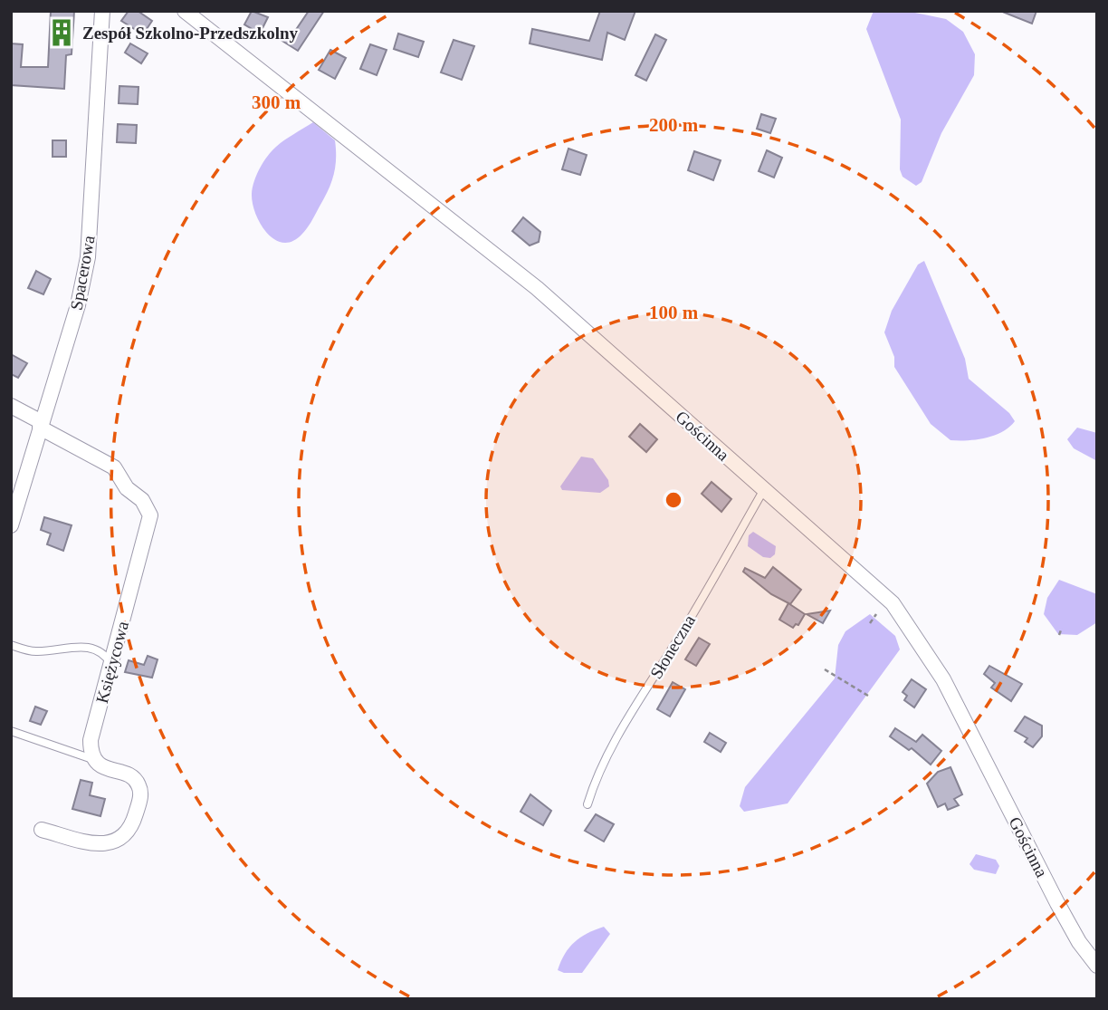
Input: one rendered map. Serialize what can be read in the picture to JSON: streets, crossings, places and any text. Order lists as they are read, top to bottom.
{
  "streets": {
    "street": ["Spacerowa", "Gościnna", "Księżycowa"],
    "lane": ["Słoneczna"]
  },
  "crossings": [
    ["Spacerowa", "Księżycowa"],
    ["Gościnna", "Słoneczna"]
  ],
  "places": {
    "building": ["Zespół Szkolno-Przedszkolny"]
  },
  "rings": ["300 m", "200 m", "100 m"]
}
